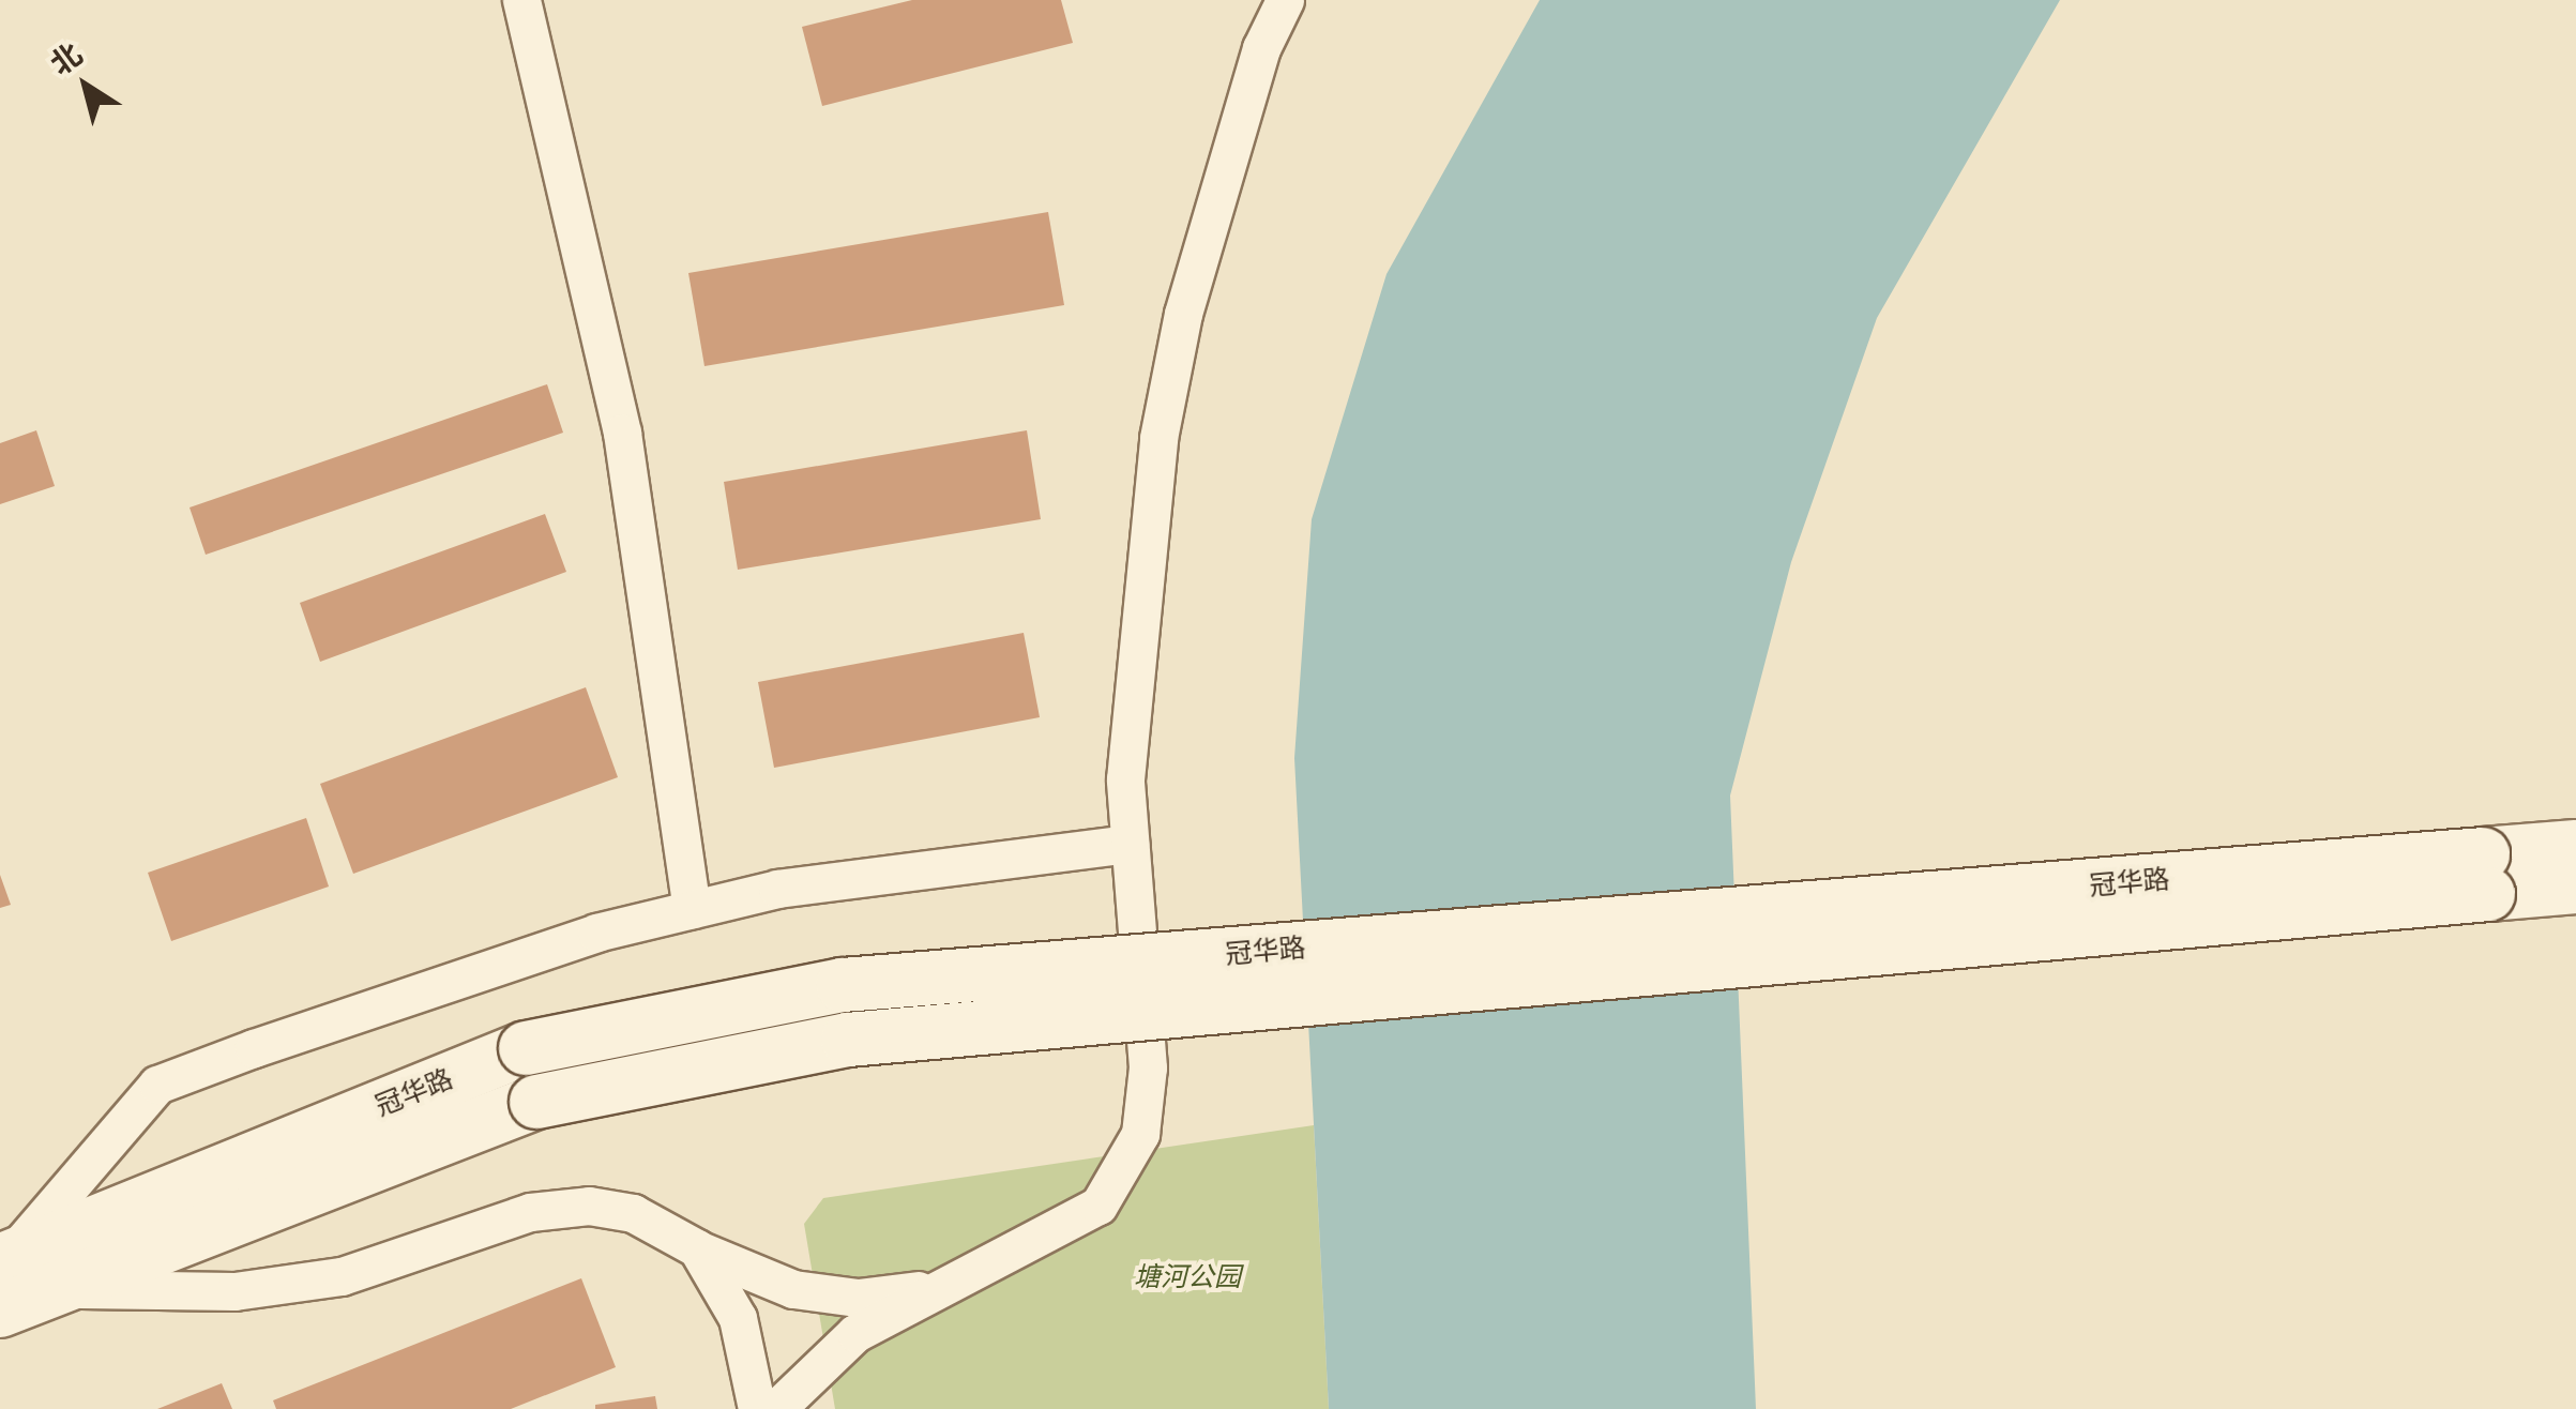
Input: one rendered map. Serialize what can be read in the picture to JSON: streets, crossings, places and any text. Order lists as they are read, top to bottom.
{
  "streets": {
    "main road": ["冠华路"]
  },
  "parks": ["塘河公园"],
  "north": "top left"
}
